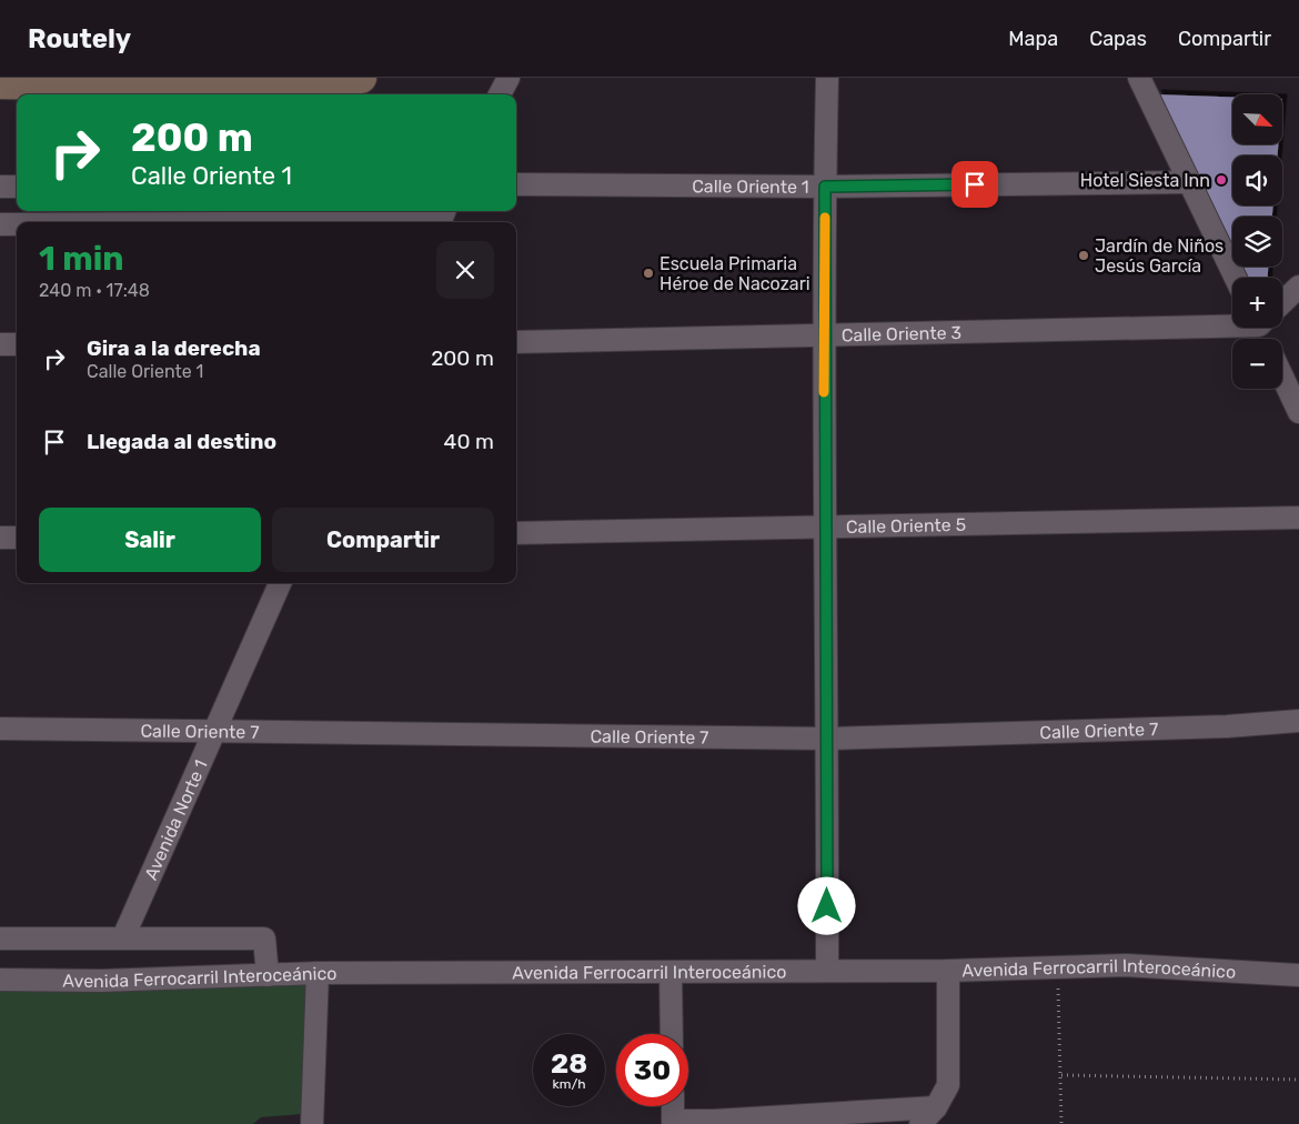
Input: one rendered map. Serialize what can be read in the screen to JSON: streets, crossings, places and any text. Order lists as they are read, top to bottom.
{
  "streets": {
    "street": [
      "Calle Oriente 1",
      "Calle Oriente 3",
      "Calle Oriente 5",
      "Calle Oriente 7",
      "Avenida Norte 1",
      "Avenida Ferrocarril Interoceánico"
    ]
  },
  "crossings": [
    ["Calle Oriente 7", "Avenida Norte 1"]
  ],
  "places": ["Hotel Siesta Inn", "Jardín de Niños Jesús García", "Escuela Primaria Héroe de Nacozari"],
  "north": "bottom right",
  "page": {
    "header": "Routely",
    "nav": ["Mapa", "Capas", "Compartir"],
    "map_buttons": ["+", "−"],
    "turn": ["200 m", "Calle Oriente 1"],
    "heading": ["1 min", "240 m · 17:48"],
    "list": [
      {
        "name": "Gira a la derecha",
        "note": "Calle Oriente 1",
        "value": "200 m"
      },
      {
        "name": "Llegada al destino",
        "value": "40 m"
      }
    ],
    "buttons": ["Salir", "Compartir"],
    "speed": "28 km/h",
    "limit": "30"
  }
}
